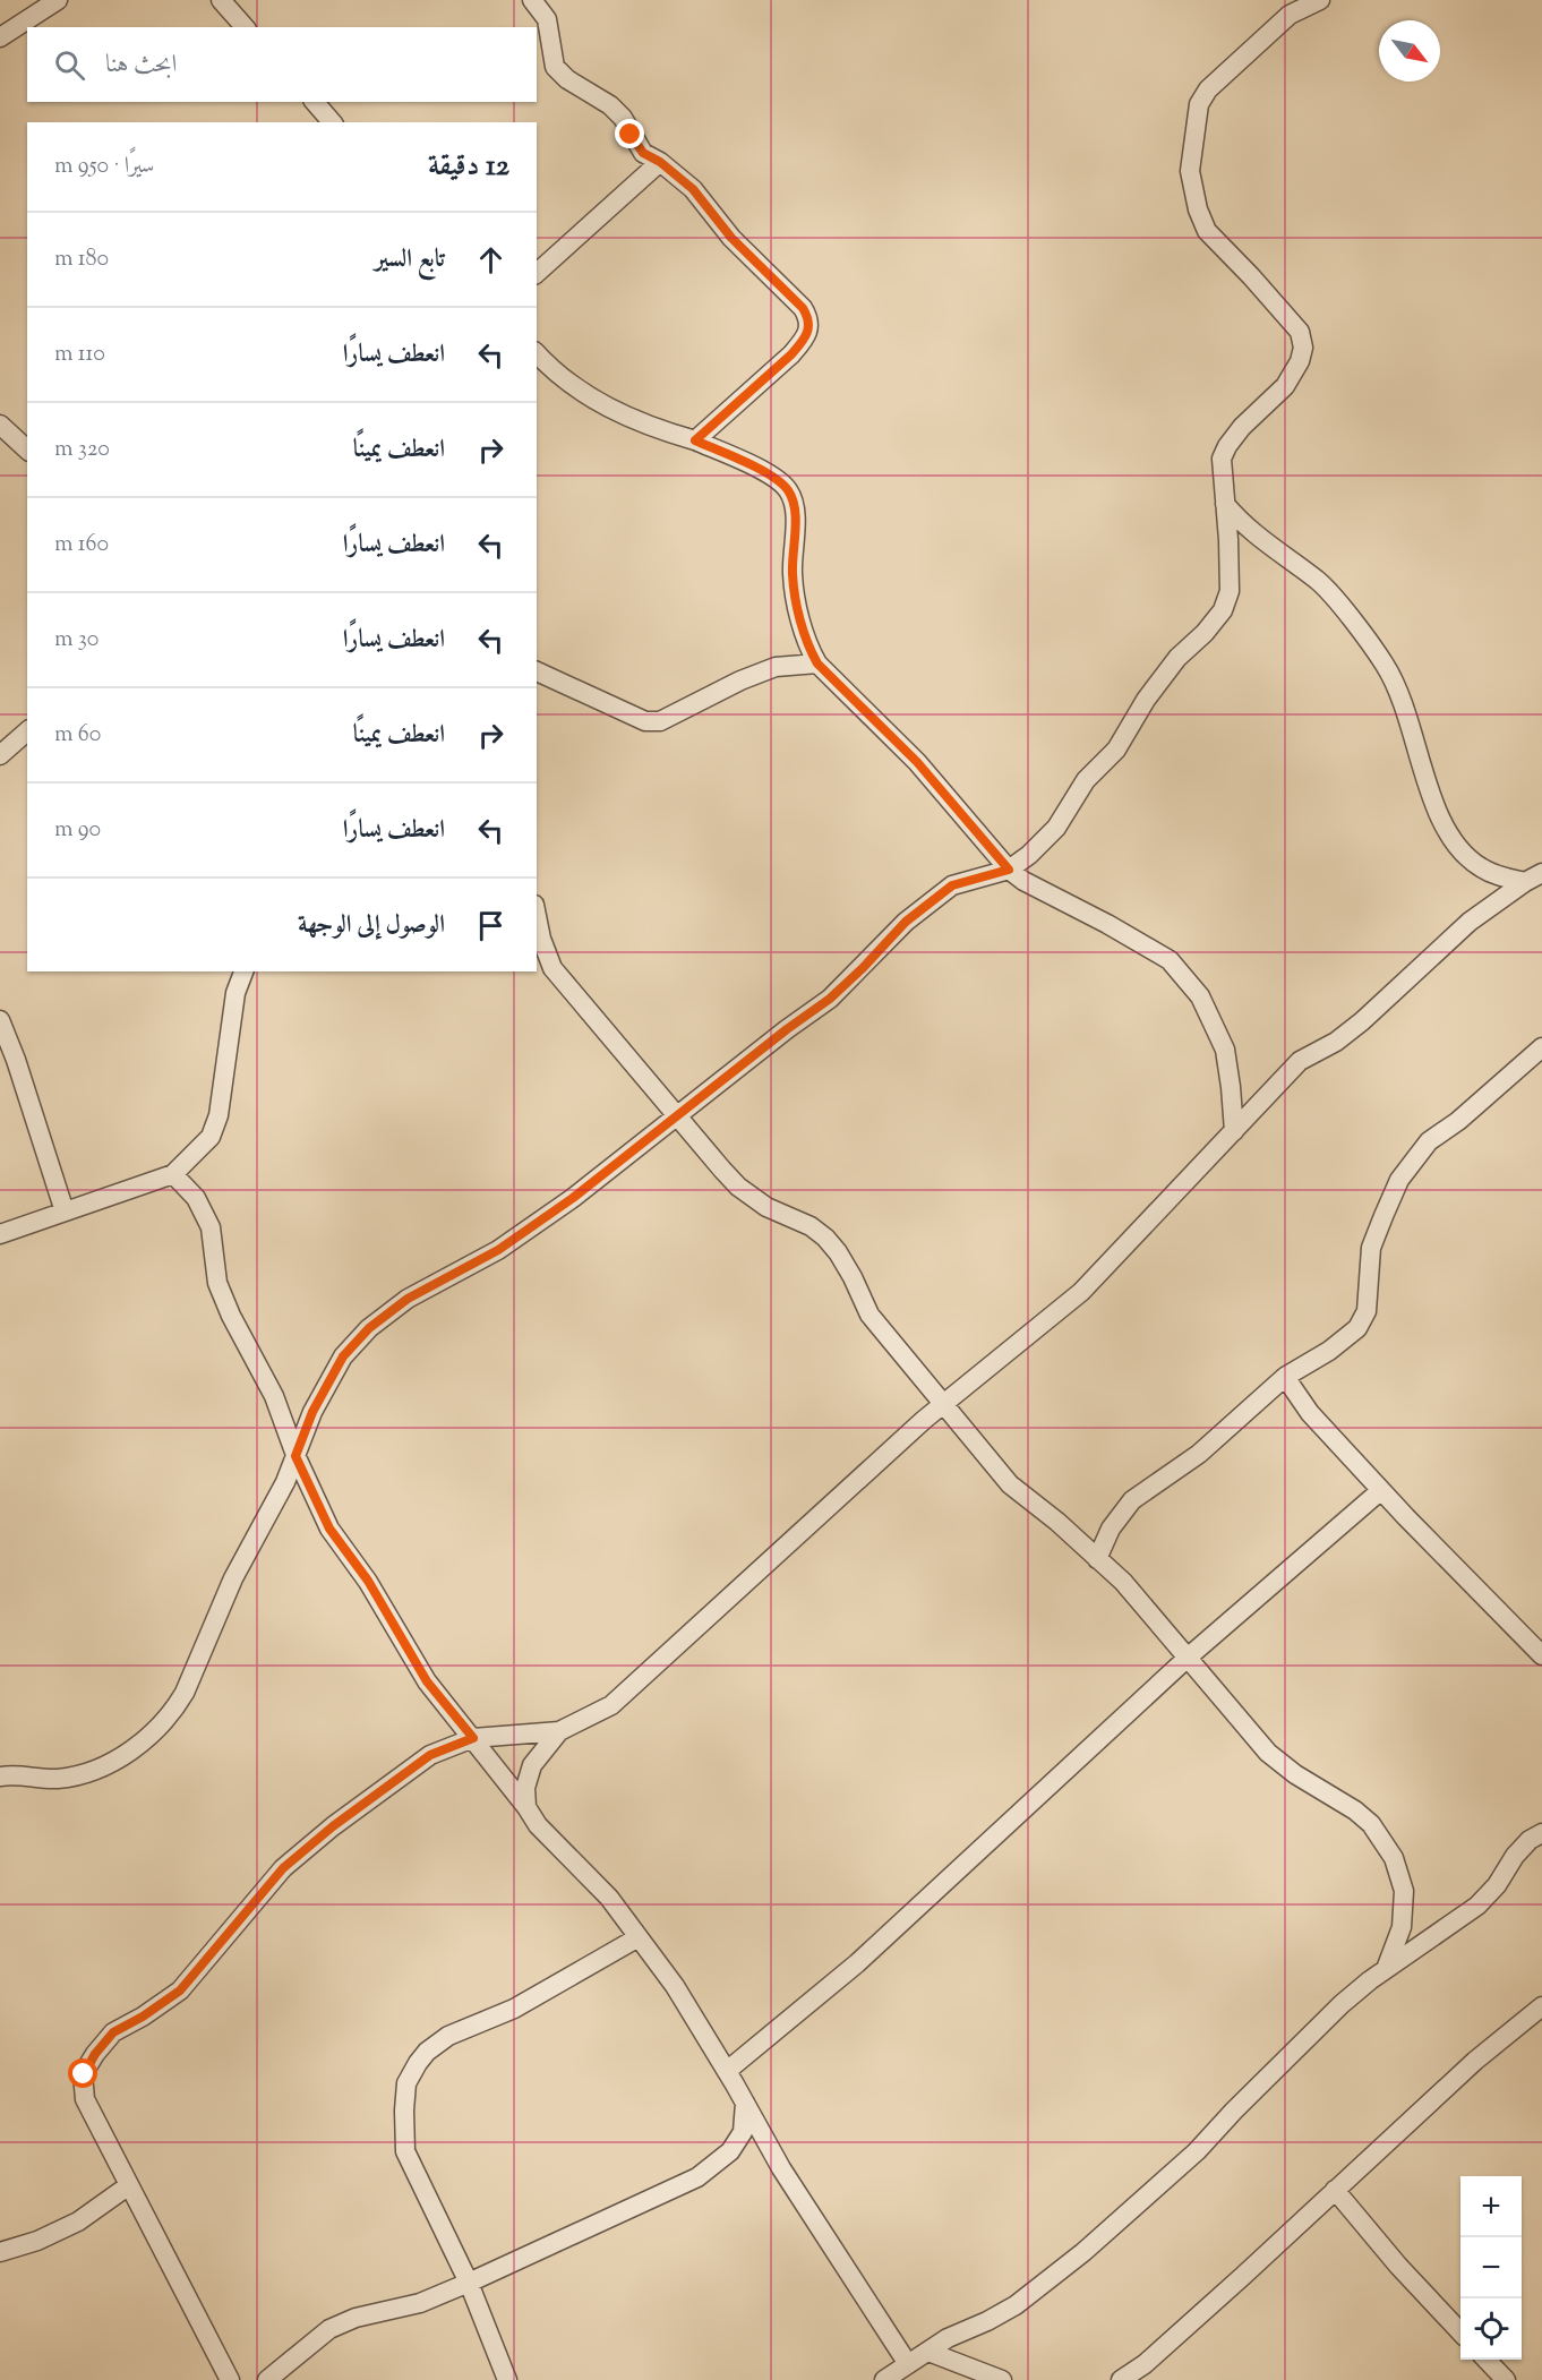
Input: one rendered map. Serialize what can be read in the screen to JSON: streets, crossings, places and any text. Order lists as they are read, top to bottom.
{
  "north": "bottom right",
  "page": {
    "search": "ابحث هنا",
    "heading": ["12 دقيقة", "سيرًا · 950 m"],
    "list": [
      ["تابع السير", "180 m"],
      ["انعطف يسارًا", "110 m"],
      ["انعطف يمينًا", "320 m"],
      ["انعطف يسارًا", "160 m"],
      ["انعطف يسارًا", "30 m"],
      ["انعطف يمينًا", "60 m"],
      ["انعطف يسارًا", "90 m"],
      "الوصول إلى الوجهة"
    ],
    "map_buttons": ["+", "−"]
  }
}
